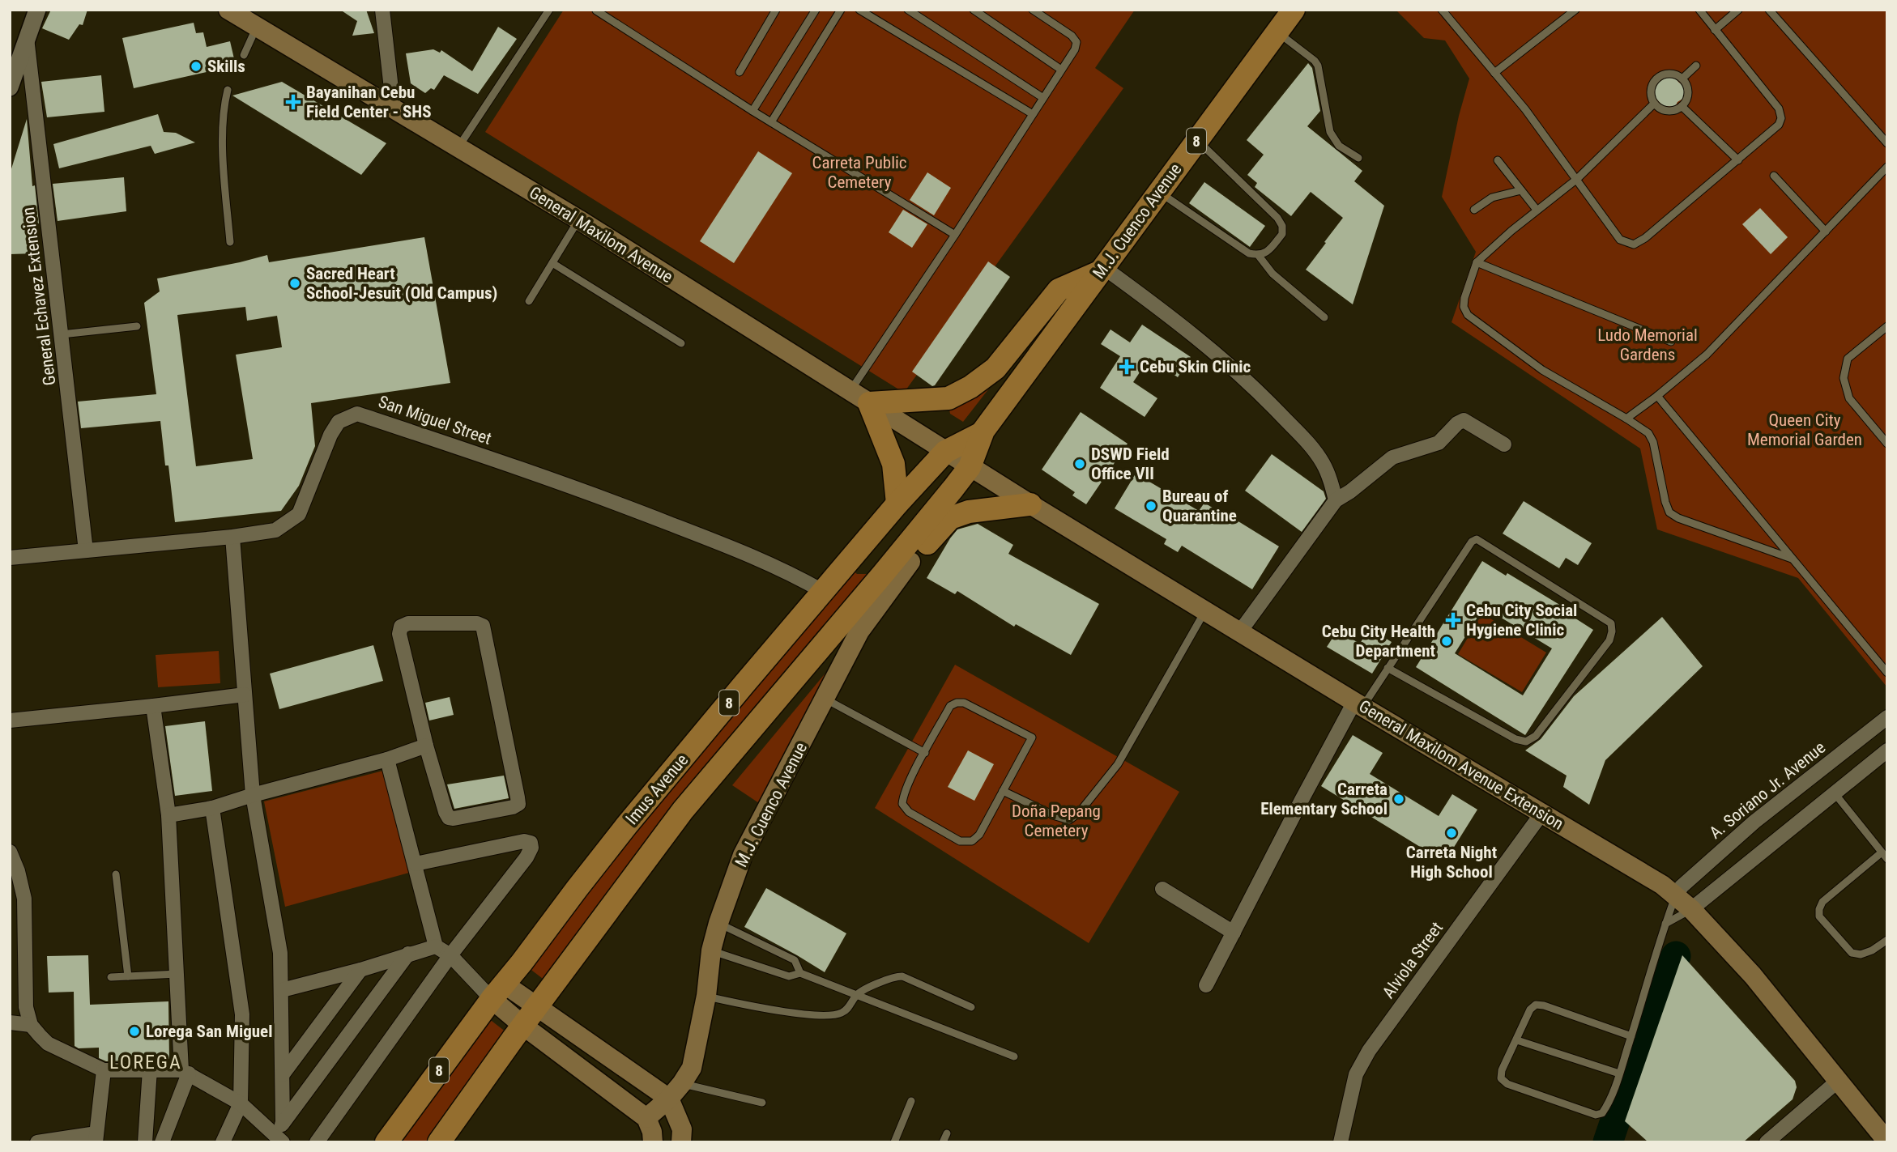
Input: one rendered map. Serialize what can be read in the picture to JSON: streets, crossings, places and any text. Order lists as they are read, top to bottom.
{
  "streets": {
    "main road": [
      "8",
      "M.J. Cuenco Avenue",
      "General Maxilom Avenue",
      "General Maxilom Avenue Extension",
      "Imus Avenue"
    ],
    "street": [
      "General Echavez Extension",
      "San Miguel Street",
      "A. Soriano Jr. Avenue",
      "Alviola Street"
    ]
  },
  "crossings": [
    ["M.J. Cuenco Avenue", "General Maxilom Avenue"],
    ["M.J. Cuenco Avenue", "General Maxilom Avenue Extension"],
    ["M.J. Cuenco Avenue", "Imus Avenue"],
    ["General Maxilom Avenue", "General Maxilom Avenue Extension"],
    ["General Maxilom Avenue", "Imus Avenue"],
    ["General Echavez Extension", "San Miguel Street"],
    ["San Miguel Street", "Imus Avenue"],
    ["General Maxilom Avenue Extension", "Imus Avenue"],
    ["General Maxilom Avenue Extension", "A. Soriano Jr. Avenue"],
    ["General Maxilom Avenue Extension", "Alviola Street"]
  ],
  "districts": ["LOREGA"],
  "parks": [
    "Carreta Public Cemetery",
    "Ludo Memorial Gardens",
    "Queen City Memorial Garden",
    "Doña Pepang Cemetery"
  ],
  "places": {
    "other": [
      "Skills",
      "Sacred Heart School-Jesuit (Old Campus)",
      "DSWD Field Office VII",
      "Bureau of Quarantine",
      "Cebu City Health Department",
      "Carreta Elementary School",
      "Carreta Night High School",
      "Lorega San Miguel"
    ],
    "health": ["Bayanihan Cebu Field Center - SHS", "Cebu Skin Clinic", "Cebu City Social Hygiene Clinic"]
  }
}
